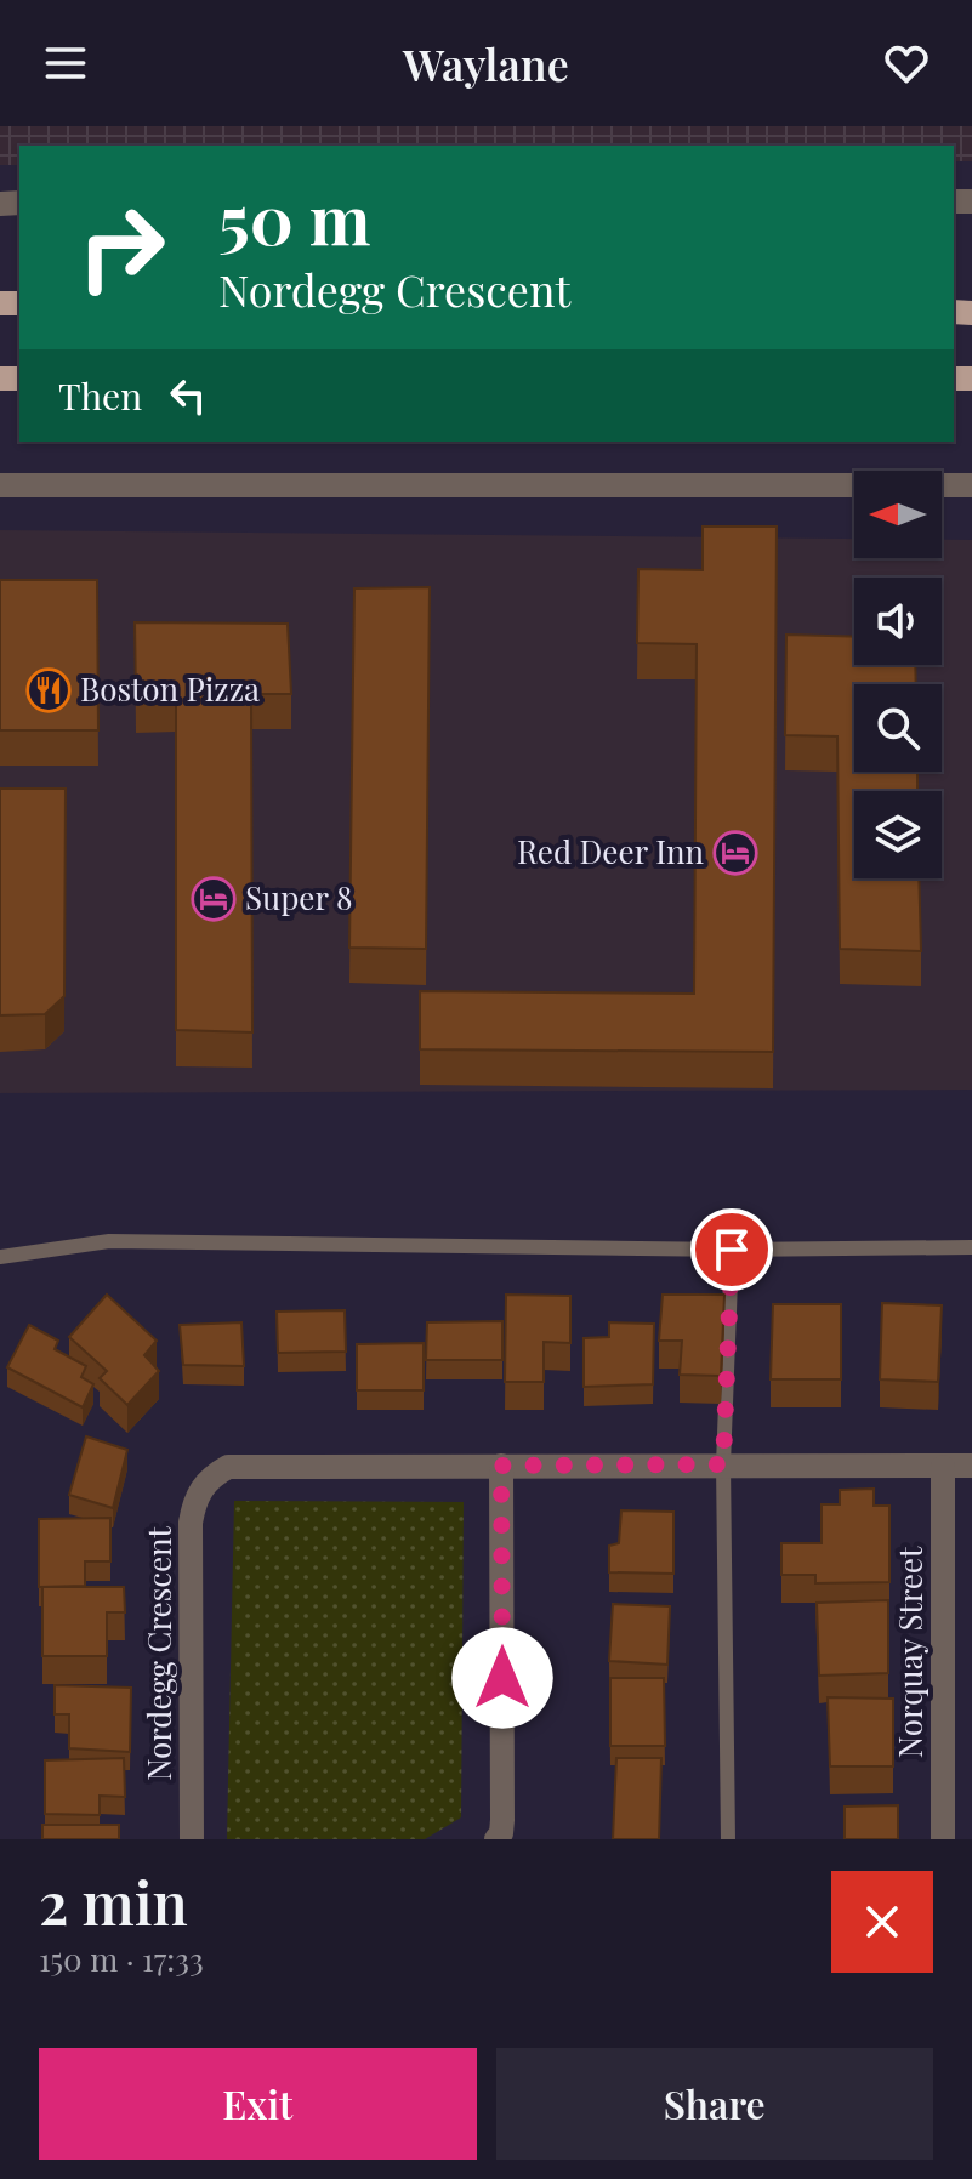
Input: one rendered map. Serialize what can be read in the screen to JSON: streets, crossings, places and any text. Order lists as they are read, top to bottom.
{
  "streets": {
    "street": ["Norquay Street", "Nordegg Crescent"]
  },
  "crossings": [
    ["Norquay Street", "Nordegg Crescent"]
  ],
  "places": {
    "restaurant": ["Boston Pizza"],
    "hotel": ["Red Deer Inn", "Super 8"]
  },
  "north": "left",
  "page": {
    "header": "Waylane",
    "turn": ["50 m", "Nordegg Crescent"],
    "then": "Then",
    "heading": ["2 min", "150 m · 17:33"],
    "buttons": ["Exit", "Share"]
  }
}
